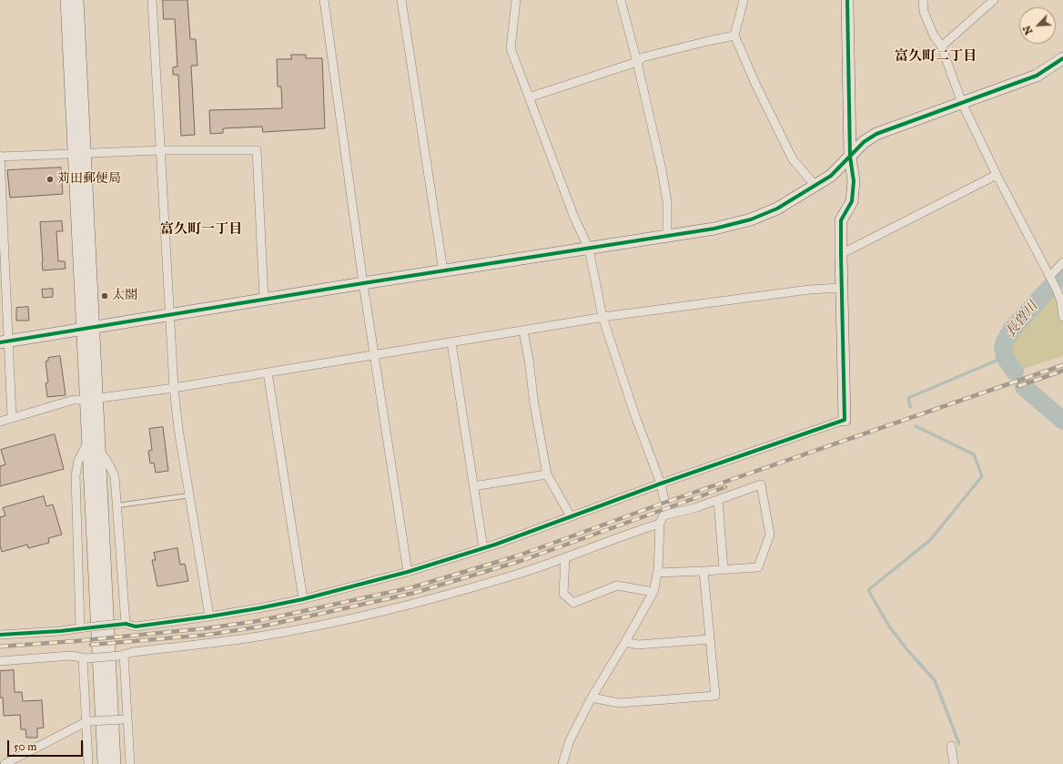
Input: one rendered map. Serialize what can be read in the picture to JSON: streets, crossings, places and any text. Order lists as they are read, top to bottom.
{
  "districts": ["富久町二丁目", "富久町一丁目"],
  "water": ["長曽川"],
  "places": ["苅田郵便局", "太閤"],
  "scale_bar": "50 m",
  "north": "bottom left"
}
